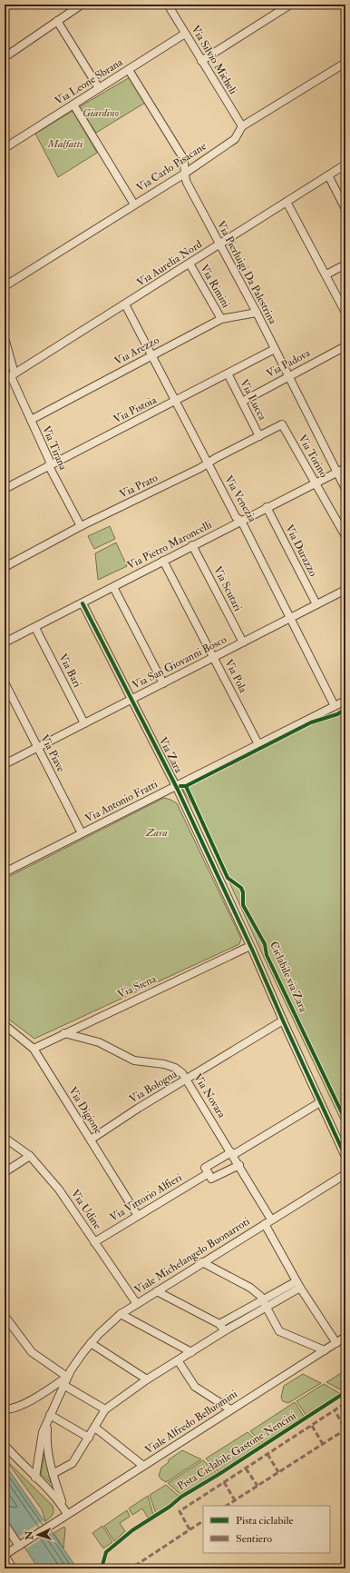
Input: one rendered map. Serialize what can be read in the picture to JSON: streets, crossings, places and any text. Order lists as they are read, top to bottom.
{
  "streets": {
    "street": [
      "Via Silvio Micheli",
      "Via Leone Sbrana",
      "Via Carlo Pisacane",
      "Via Aurelia Nord",
      "Via Pierluigi Da Palestrina",
      "Via Rimini",
      "Via Arezzo",
      "Via Padova",
      "Via Lucca",
      "Via Pistoia",
      "Via Tirana",
      "Via Torino",
      "Via Prato",
      "Via Venezia",
      "Via Pietro Maroncelli",
      "Via Durazzo",
      "Via Scutari",
      "Via San Giovanni Bosco",
      "Via Bari",
      "Via Pola",
      "Via Piave",
      "Via Zara",
      "Via Antonio Fratti",
      "Via Siena",
      "Via Bologna",
      "Via Novara",
      "Via Digione",
      "Via Vittorio Alfieri",
      "Via Udine",
      "Viale Michelangelo Buonarroti",
      "Viale Alfredo Belluomini"
    ],
    "cycle path": ["Ciclabile via Zara", "Pista Ciclabile Gastone Nencini"]
  },
  "crossings": [
    ["Via Silvio Micheli", "Via Leone Sbrana"],
    ["Via Silvio Micheli", "Via Carlo Pisacane"],
    ["Via Leone Sbrana", "Via Pierluigi Da Palestrina"],
    ["Via Carlo Pisacane", "Via Pierluigi Da Palestrina"],
    ["Via Aurelia Nord", "Via Pierluigi Da Palestrina"],
    ["Via Aurelia Nord", "Via Rimini"],
    ["Via Aurelia Nord", "Via Tirana"],
    ["Via Aurelia Nord", "Via Venezia"],
    ["Via Pierluigi Da Palestrina", "Via Arezzo"],
    ["Via Pierluigi Da Palestrina", "Via Padova"],
    ["Via Pierluigi Da Palestrina", "Via Pistoia"],
    ["Via Pierluigi Da Palestrina", "Via Pietro Maroncelli"],
    ["Via Rimini", "Via Arezzo"],
    ["Via Arezzo", "Via Tirana"],
    ["Via Arezzo", "Via Venezia"],
    ["Via Padova", "Via Lucca"],
    ["Via Lucca", "Via Pistoia"],
    ["Via Lucca", "Via Prato"],
    ["Via Pistoia", "Via Tirana"],
    ["Via Pistoia", "Via Venezia"],
    ["Via Tirana", "Via Prato"],
    ["Via Torino", "Via Prato"],
    ["Via Torino", "Via Pietro Maroncelli"],
    ["Via Prato", "Via Venezia"],
    ["Via Venezia", "Via Pietro Maroncelli"],
    ["Via Venezia", "Via San Giovanni Bosco"],
    ["Via Venezia", "Via Antonio Fratti"],
    ["Via Pietro Maroncelli", "Via Durazzo"],
    ["Via Pietro Maroncelli", "Via Scutari"],
    ["Via Pietro Maroncelli", "Via Bari"],
    ["Via Pietro Maroncelli", "Via Pola"],
    ["Via Pietro Maroncelli", "Via Zara"],
    ["Via Durazzo", "Via San Giovanni Bosco"],
    ["Via Scutari", "Via San Giovanni Bosco"],
    ["Via San Giovanni Bosco", "Via Bari"],
    ["Via San Giovanni Bosco", "Via Pola"],
    ["Via San Giovanni Bosco", "Via Piave"],
    ["Via San Giovanni Bosco", "Via Zara"],
    ["Via Pola", "Via Antonio Fratti"],
    ["Via Piave", "Via Antonio Fratti"],
    ["Via Zara", "Via Antonio Fratti"],
    ["Via Zara", "Via Siena"],
    ["Via Zara", "Via Bologna"],
    ["Via Zara", "Via Vittorio Alfieri"],
    ["Via Siena", "Via Novara"],
    ["Via Siena", "Via Digione"],
    ["Via Bologna", "Via Novara"],
    ["Via Bologna", "Via Digione"],
    ["Via Novara", "Via Vittorio Alfieri"],
    ["Via Novara", "Viale Michelangelo Buonarroti"],
    ["Via Digione", "Via Vittorio Alfieri"],
    ["Via Vittorio Alfieri", "Via Udine"],
    ["Via Udine", "Viale Michelangelo Buonarroti"],
    ["Viale Michelangelo Buonarroti", "Viale Alfredo Belluomini"]
  ],
  "parks": ["Giardino", "Malfatti", "Zara"],
  "legend": ["Pista ciclabile", "Sentiero"],
  "north": "left"
}
